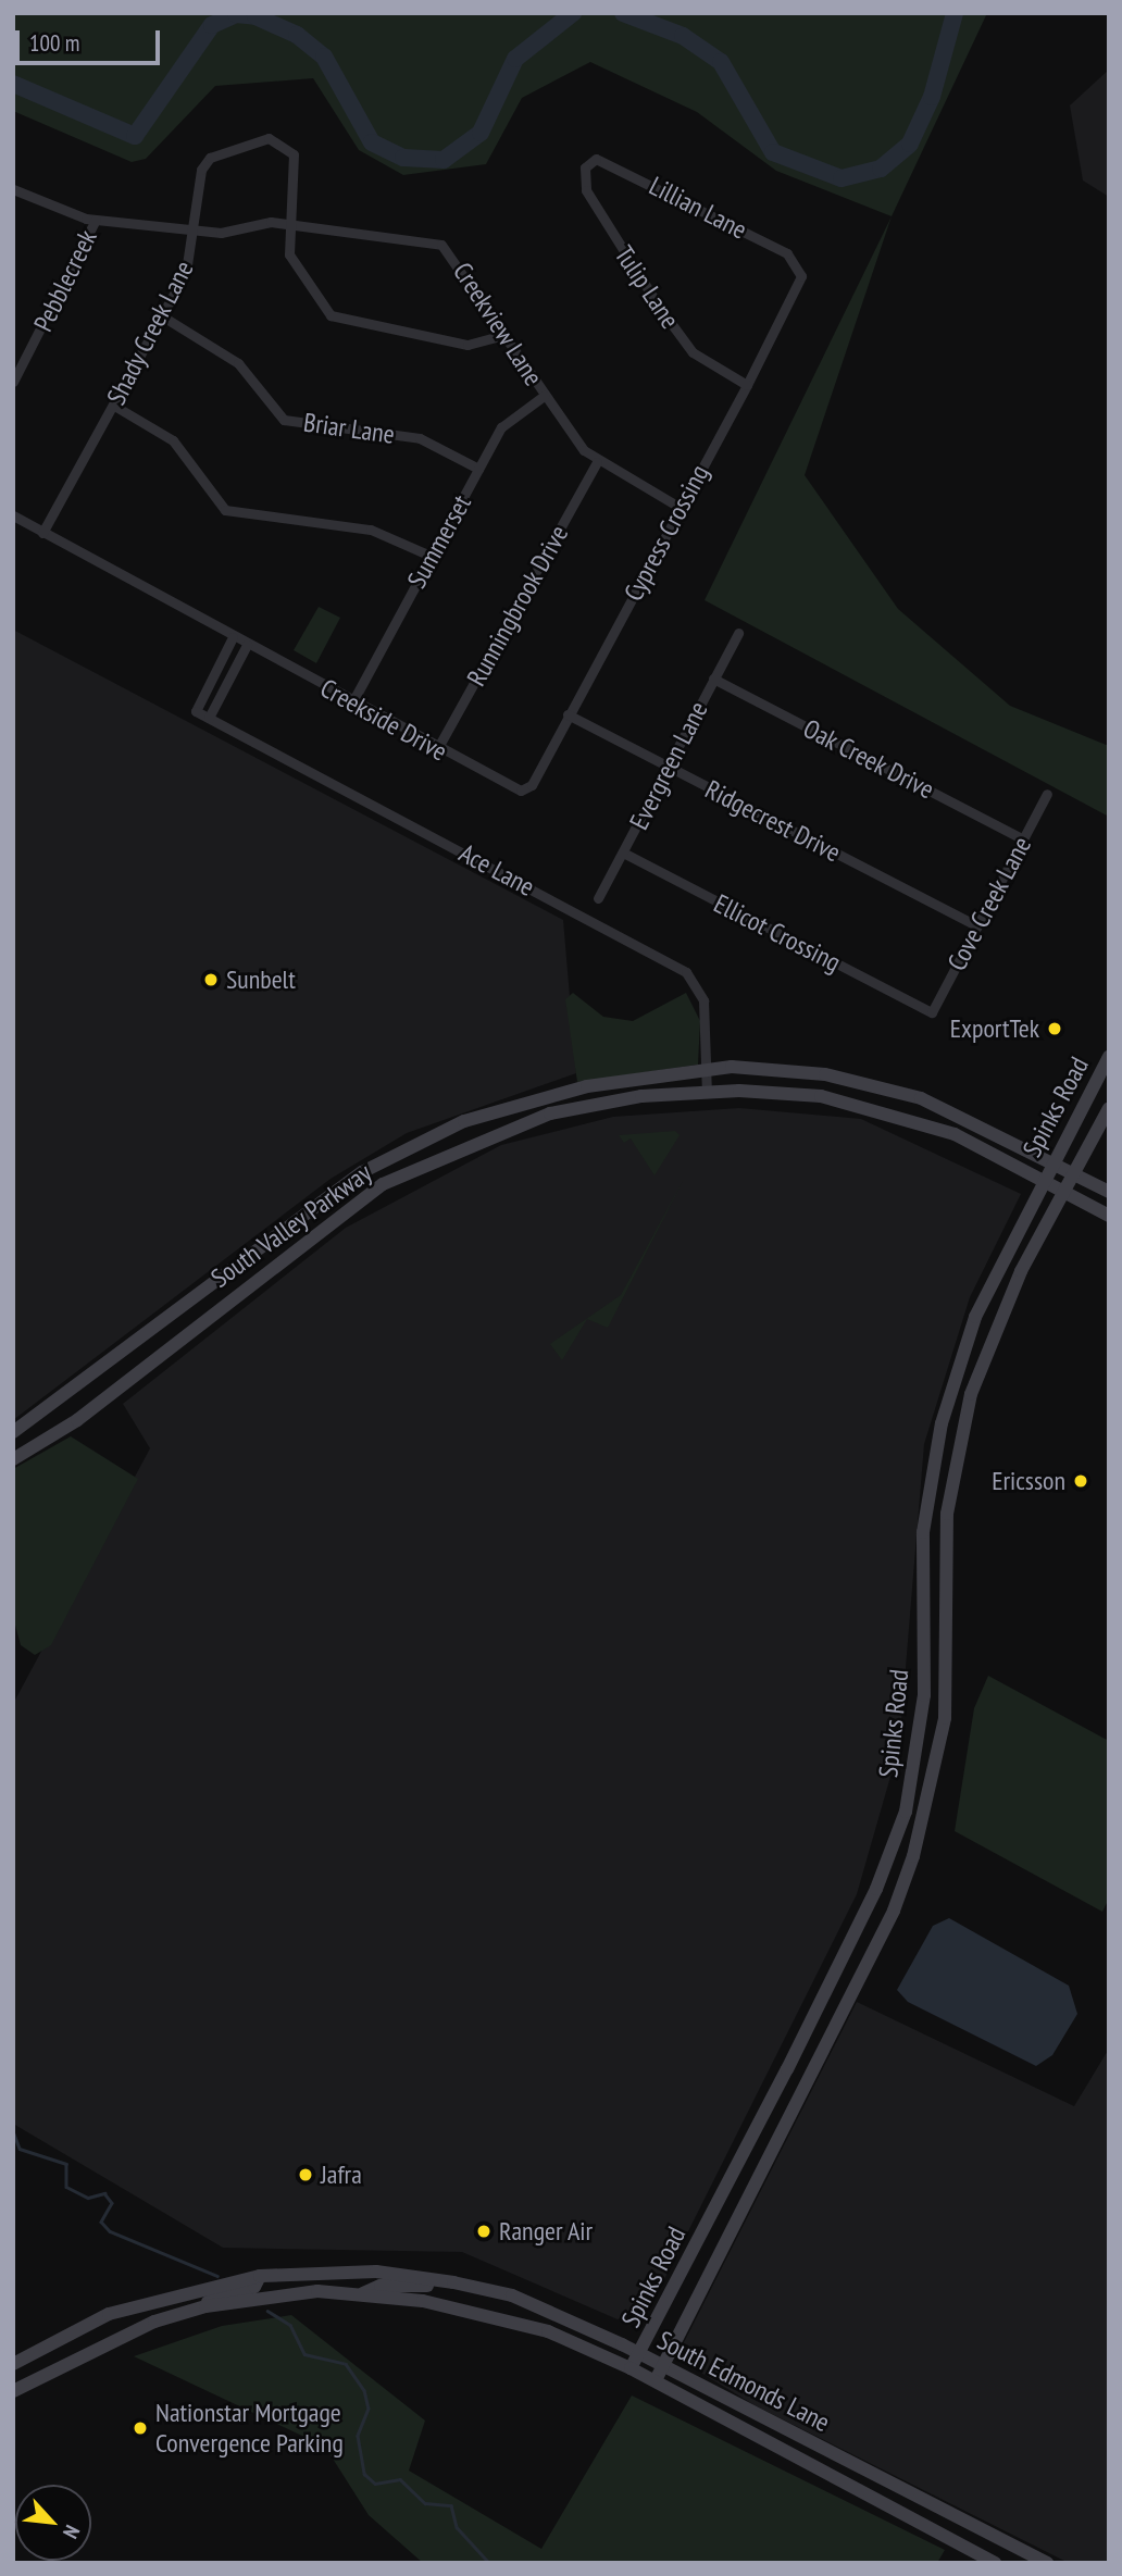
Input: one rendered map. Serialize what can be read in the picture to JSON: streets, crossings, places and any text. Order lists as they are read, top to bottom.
{
  "streets": {
    "main road": ["Spinks Road", "South Valley Parkway", "South Edmonds Lane"],
    "street": [
      "Lillian Lane",
      "Pebblecreek",
      "Tulip Lane",
      "Creekview Lane",
      "Shady Creek Lane",
      "Briar Lane",
      "Cypress Crossing",
      "Summerset",
      "Runningbrook Drive",
      "Creekside Drive",
      "Oak Creek Drive",
      "Evergreen Lane",
      "Ridgecrest Drive",
      "Ace Lane",
      "Cove Creek Lane",
      "Ellicot Crossing"
    ]
  },
  "crossings": [
    ["Lillian Lane", "Tulip Lane"],
    ["Lillian Lane", "Cypress Crossing"],
    ["Pebblecreek", "Creekview Lane"],
    ["Tulip Lane", "Cypress Crossing"],
    ["Creekview Lane", "Shady Creek Lane"],
    ["Creekview Lane", "Cypress Crossing"],
    ["Creekview Lane", "Summerset"],
    ["Creekview Lane", "Runningbrook Drive"],
    ["Shady Creek Lane", "Briar Lane"],
    ["Shady Creek Lane", "Creekside Drive"],
    ["Briar Lane", "Summerset"],
    ["Cypress Crossing", "Creekside Drive"],
    ["Cypress Crossing", "Ridgecrest Drive"],
    ["Summerset", "Creekside Drive"],
    ["Runningbrook Drive", "Creekside Drive"],
    ["Creekside Drive", "Ace Lane"],
    ["Oak Creek Drive", "Evergreen Lane"],
    ["Oak Creek Drive", "Cove Creek Lane"],
    ["Evergreen Lane", "Ridgecrest Drive"],
    ["Evergreen Lane", "Ellicot Crossing"],
    ["Ridgecrest Drive", "Cove Creek Lane"],
    ["Ace Lane", "South Valley Parkway"],
    ["Cove Creek Lane", "Ellicot Crossing"],
    ["Spinks Road", "South Valley Parkway"],
    ["Spinks Road", "South Edmonds Lane"]
  ],
  "places": [
    "Sunbelt",
    "ExportTek",
    "Ericsson",
    "Jafra",
    "Ranger Air",
    "Nationstar Mortgage Convergence Parking"
  ],
  "scale_bar": "100 m",
  "north": "bottom right"
}
